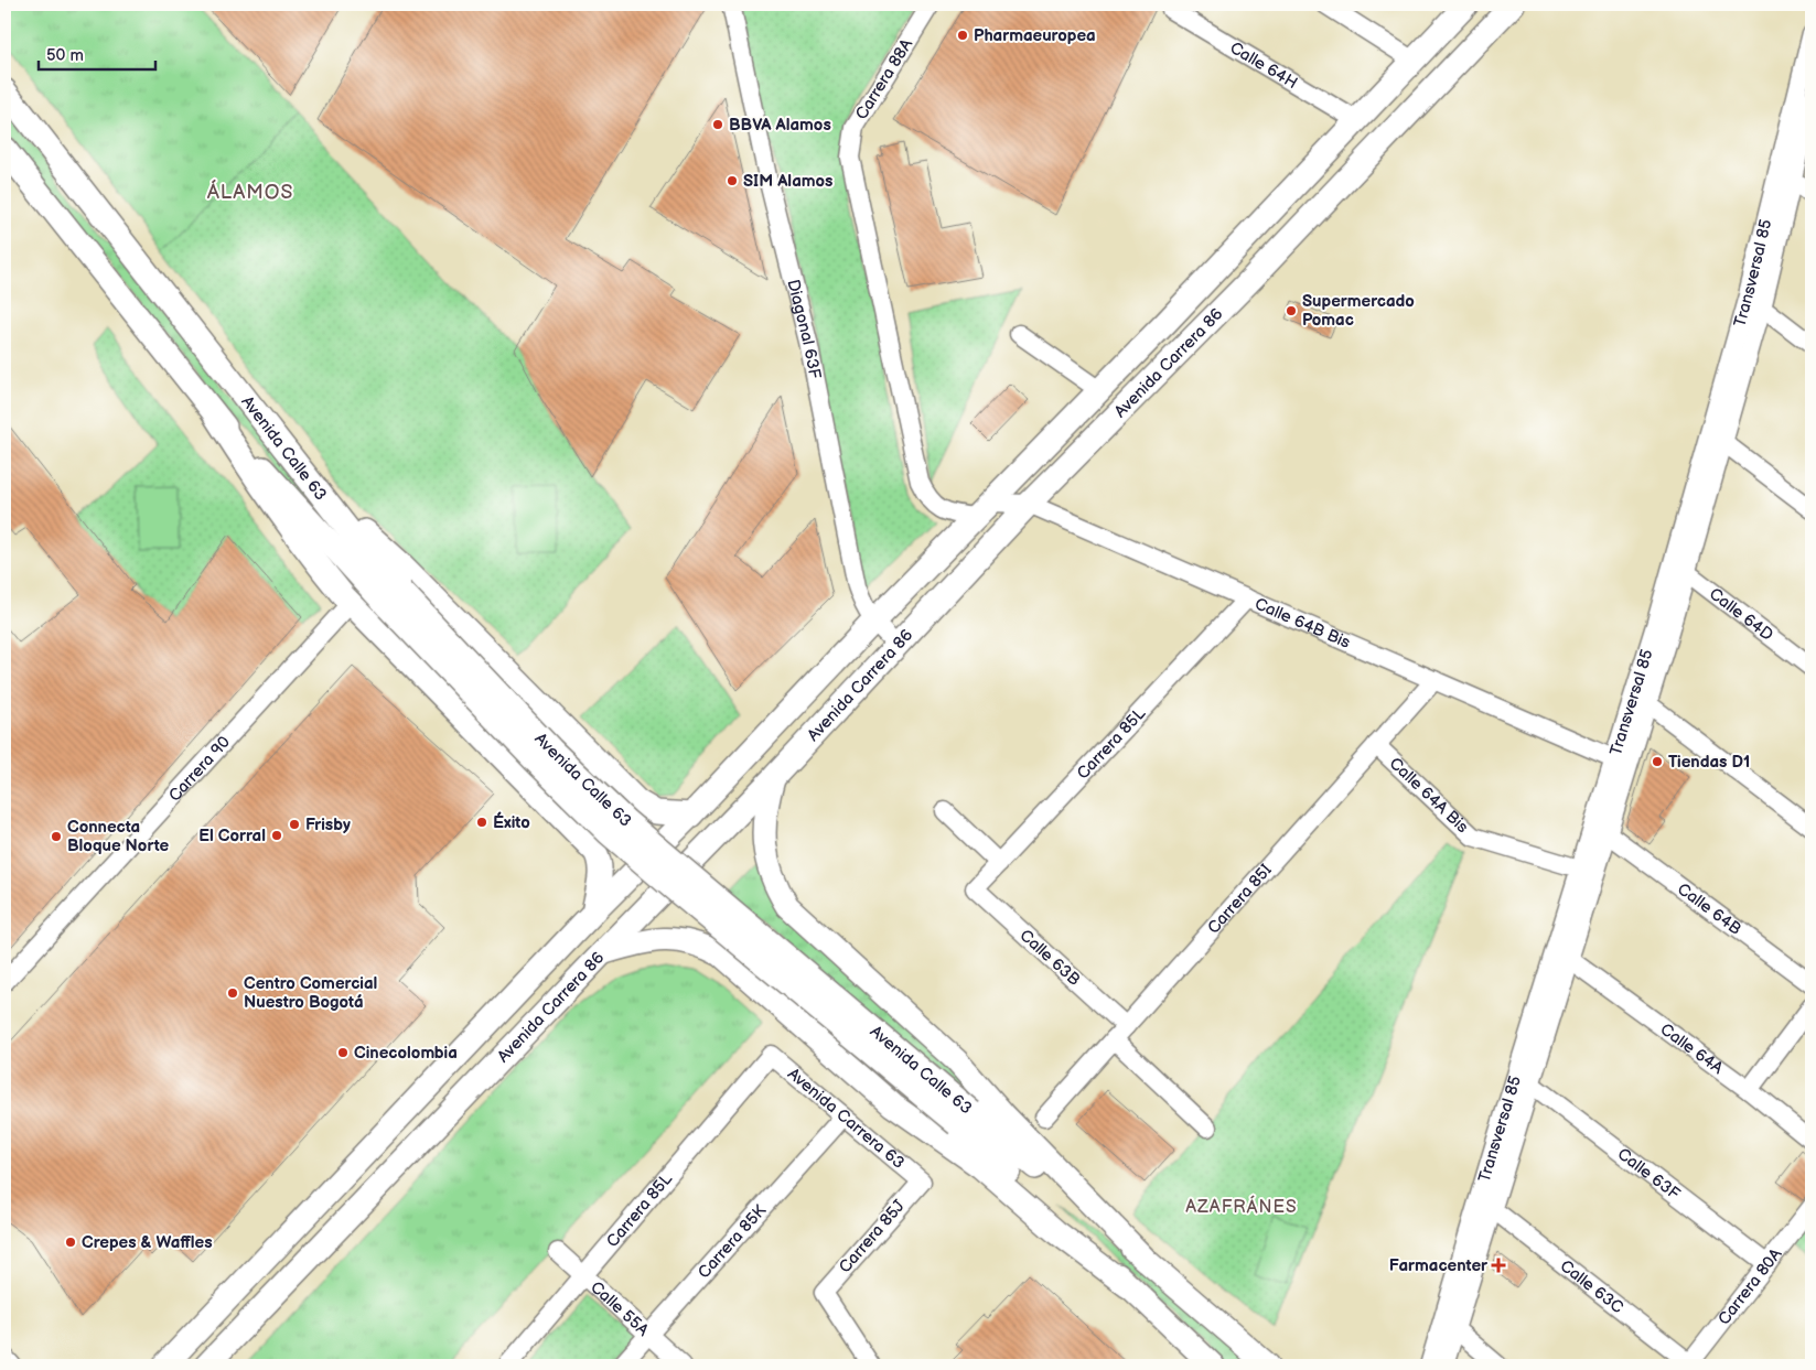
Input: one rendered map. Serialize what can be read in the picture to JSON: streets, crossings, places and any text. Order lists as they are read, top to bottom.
{
  "streets": {
    "main road": ["Avenida Carrera 86", "Avenida Calle 63"],
    "street": [
      "Calle 64H",
      "Carrera 88A",
      "Transversal 85",
      "Diagonal 63F",
      "Calle 64D",
      "Calle 64B Bis",
      "Carrera 85L",
      "Carrera 90",
      "Calle 64A Bis",
      "Carrera 85I",
      "Calle 64B",
      "Calle 63B",
      "Calle 64A",
      "Avenida Carrera 63",
      "Calle 63F",
      "Carrera 85J",
      "Carrera 85K",
      "Calle 63C",
      "Carrera 80A",
      "Calle 55A"
    ]
  },
  "crossings": [
    ["Calle 64H", "Avenida Carrera 86"],
    ["Carrera 88A", "Avenida Carrera 86"],
    ["Carrera 88A", "Calle 64B Bis"],
    ["Transversal 85", "Calle 64D"],
    ["Transversal 85", "Calle 64B Bis"],
    ["Transversal 85", "Calle 64A Bis"],
    ["Transversal 85", "Calle 64B"],
    ["Transversal 85", "Calle 64A"],
    ["Transversal 85", "Calle 63F"],
    ["Transversal 85", "Calle 63C"],
    ["Diagonal 63F", "Avenida Carrera 86"],
    ["Avenida Carrera 86", "Calle 64B Bis"],
    ["Calle 64B Bis", "Carrera 85L"],
    ["Calle 64B Bis", "Carrera 85I"],
    ["Carrera 85L", "Calle 63B"],
    ["Carrera 85L", "Avenida Carrera 63"],
    ["Carrera 85L", "Calle 55A"],
    ["Calle 64A Bis", "Carrera 85I"],
    ["Carrera 85I", "Calle 63B"],
    ["Avenida Carrera 63", "Carrera 85J"],
    ["Avenida Carrera 63", "Carrera 85K"],
    ["Calle 63F", "Carrera 80A"],
    ["Carrera 85K", "Calle 55A"],
    ["Calle 63C", "Carrera 80A"]
  ],
  "districts": ["ÁLAMOS", "AZAFRÁNES"],
  "places": {
    "other": [
      "Pharmaeuropea",
      "BBVA Alamos",
      "SIM Alamos",
      "Supermercado Pomac",
      "Tiendas D1",
      "Éxito",
      "Frisby",
      "El Corral",
      "Connecta Bloque Norte",
      "Centro Comercial Nuestro Bogotá",
      "Cinecolombia",
      "Crepes & Waffles"
    ],
    "health": ["Farmacenter"]
  },
  "scale_bar": "50 m"
}
